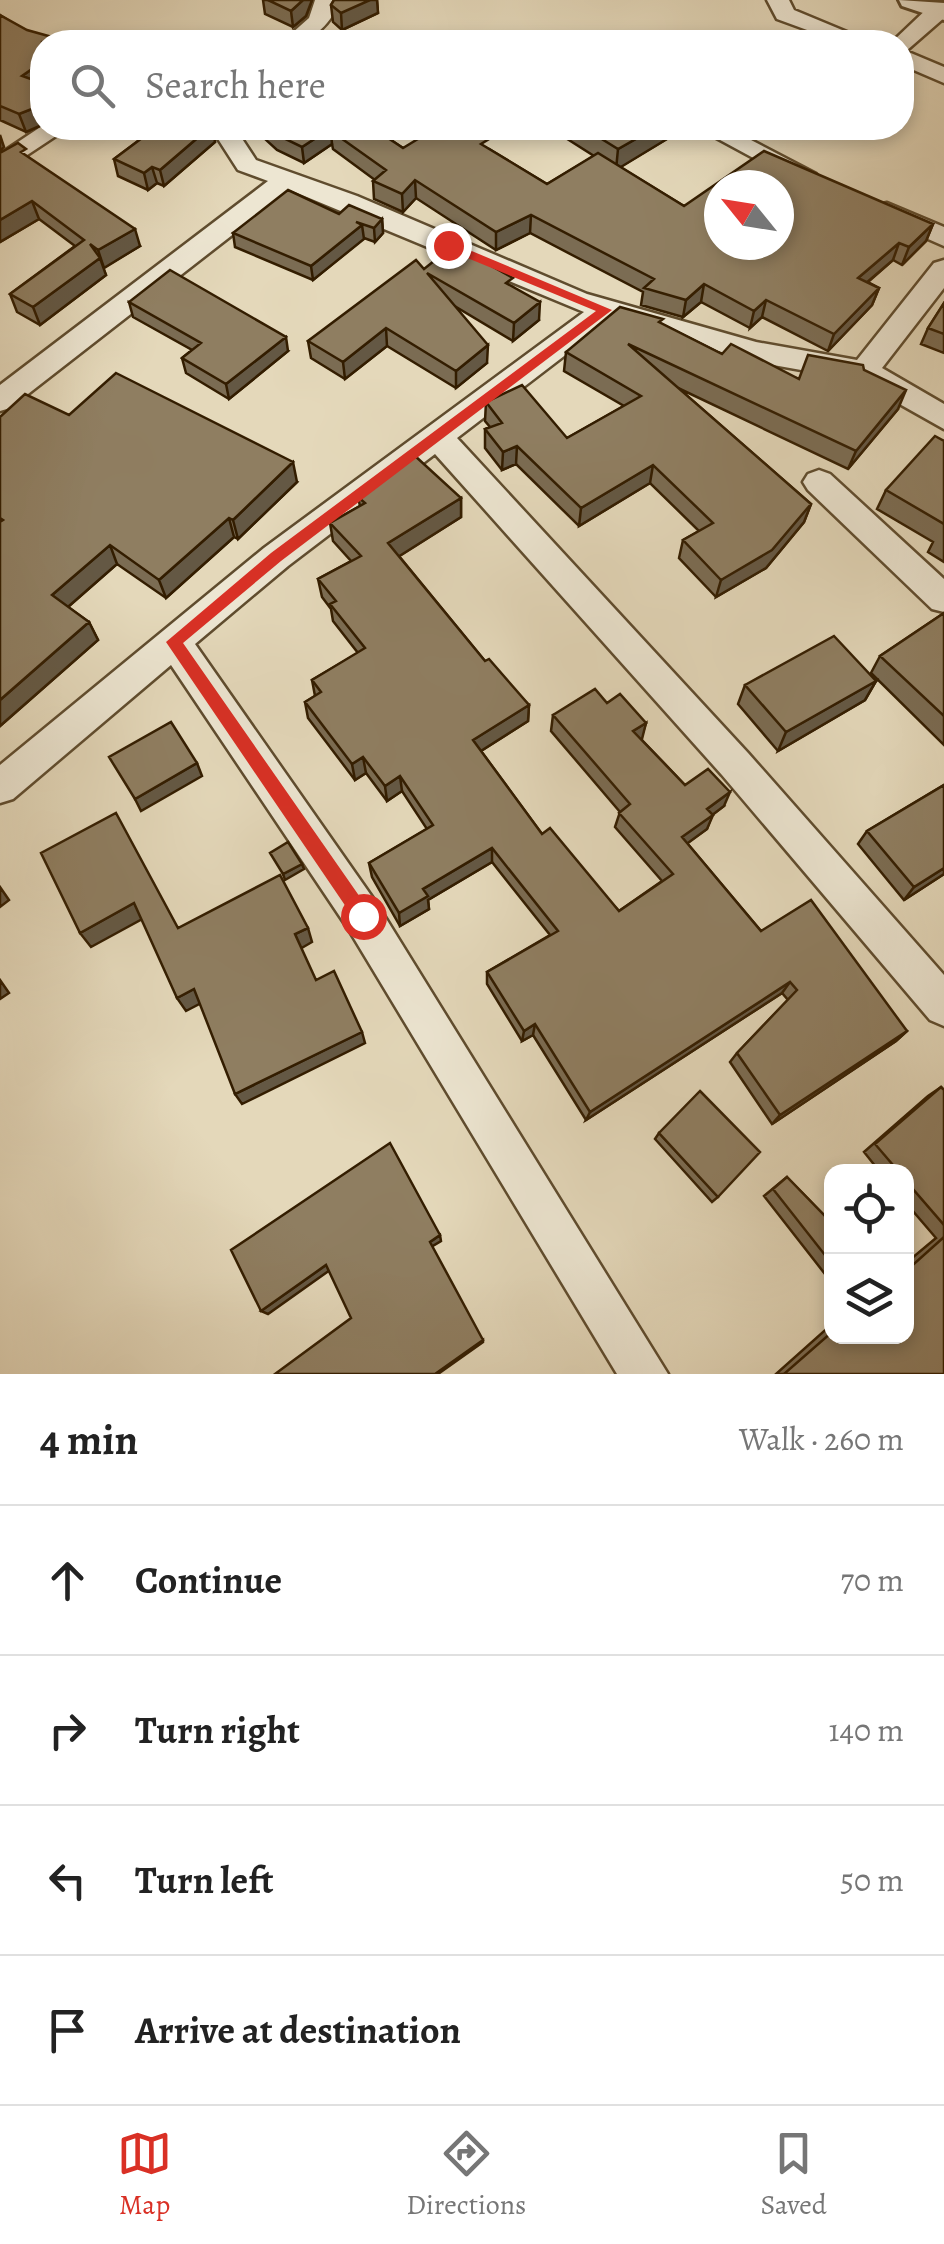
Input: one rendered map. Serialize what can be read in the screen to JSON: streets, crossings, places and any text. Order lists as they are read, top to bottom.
{
  "north": "top left",
  "page": {
    "search": "Search here",
    "heading": ["4 min", "Walk · 260 m"],
    "list": [
      ["Continue", "70 m"],
      ["Turn right", "140 m"],
      ["Turn left", "50 m"],
      "Arrive at destination"
    ],
    "nav": ["Map", "Directions", "Saved"]
  }
}
